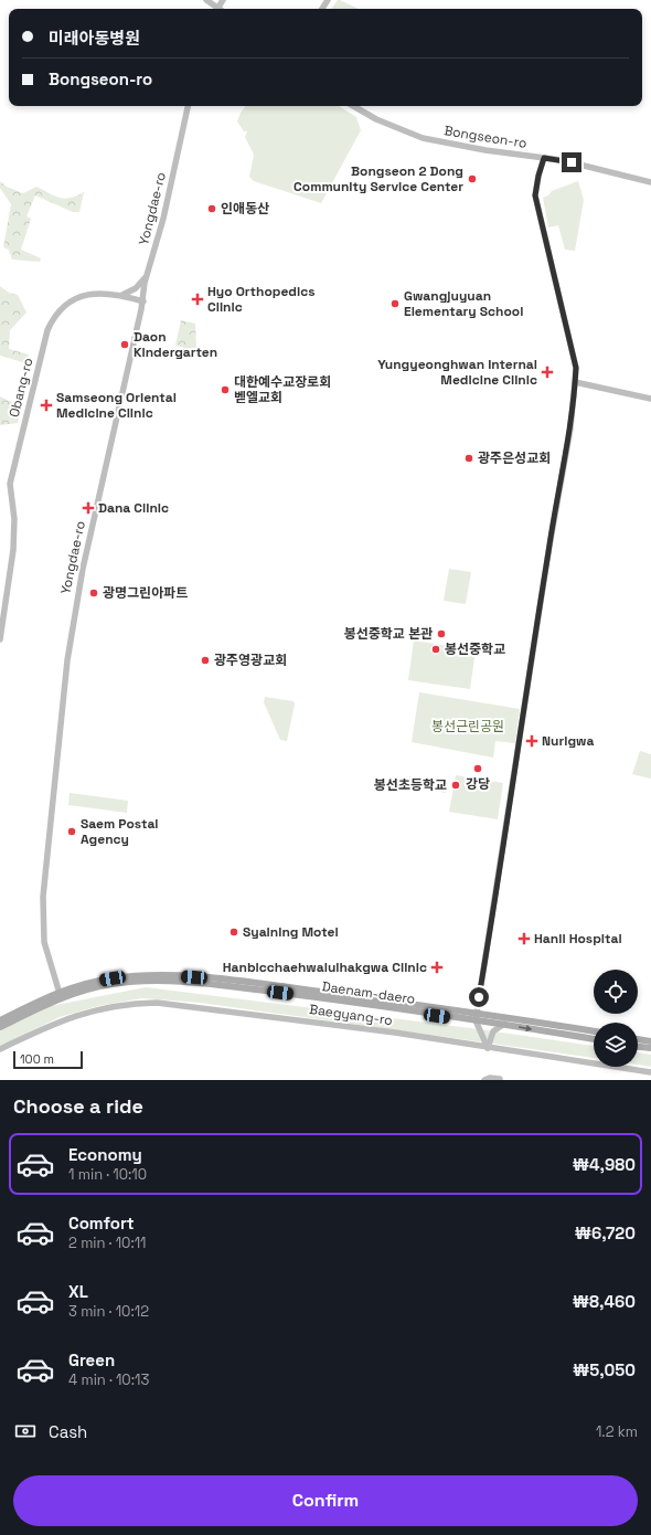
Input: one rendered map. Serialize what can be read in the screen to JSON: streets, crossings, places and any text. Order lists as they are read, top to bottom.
{
  "streets": {
    "main road": ["Daenam-daero"],
    "street": [
      "Bongseon-ro",
      "Yongdae-ro",
      "Obang-ro",
      "Baegyang-ro"
    ]
  },
  "crossings": [
    ["Yongdae-ro", "Obang-ro"],
    ["Yongdae-ro", "Daenam-daero"]
  ],
  "parks": ["봉선근린공원"],
  "places": {
    "other": [
      "Bongseon 2 Dong Community Service Center",
      "인애동산",
      "Gwangjuyuan Elementary School",
      "Daon Kindergarten",
      "대한예수교장로회 벧엘교회",
      "광주은성교회",
      "광명그린아파트",
      "봉선중학교 본관",
      "봉선중학교",
      "광주영광교회",
      "강당",
      "봉선초등학교",
      "Saem Postal Agency",
      "Syaining Motel"
    ],
    "health": [
      "Hyo Orthopedics Clinic",
      "Yungyeonghwan Internal Medicine Clinic",
      "Samseong Oriental Medicine Clinic",
      "Dana Clinic",
      "Nurigwa",
      "Hanil Hospital",
      "Hanbicchaehwaluihakgwa Clinic"
    ]
  },
  "scale_bar": "100 m",
  "page": {
    "banner": ["미래아동병원", "Bongseon-ro"],
    "scale": "100 m",
    "heading": "Choose a ride",
    "list": [
      {
        "name": "Economy",
        "note": "1 min · 10:10",
        "value": "₩4,980"
      },
      {
        "name": "Comfort",
        "note": "2 min · 10:11",
        "value": "₩6,720"
      },
      {
        "name": "XL",
        "note": "3 min · 10:12",
        "value": "₩8,460"
      },
      {
        "name": "Green",
        "note": "4 min · 10:13",
        "value": "₩5,050"
      }
    ],
    "pay": ["Cash", "1.2 km"],
    "buttons": "Confirm"
  }
}
